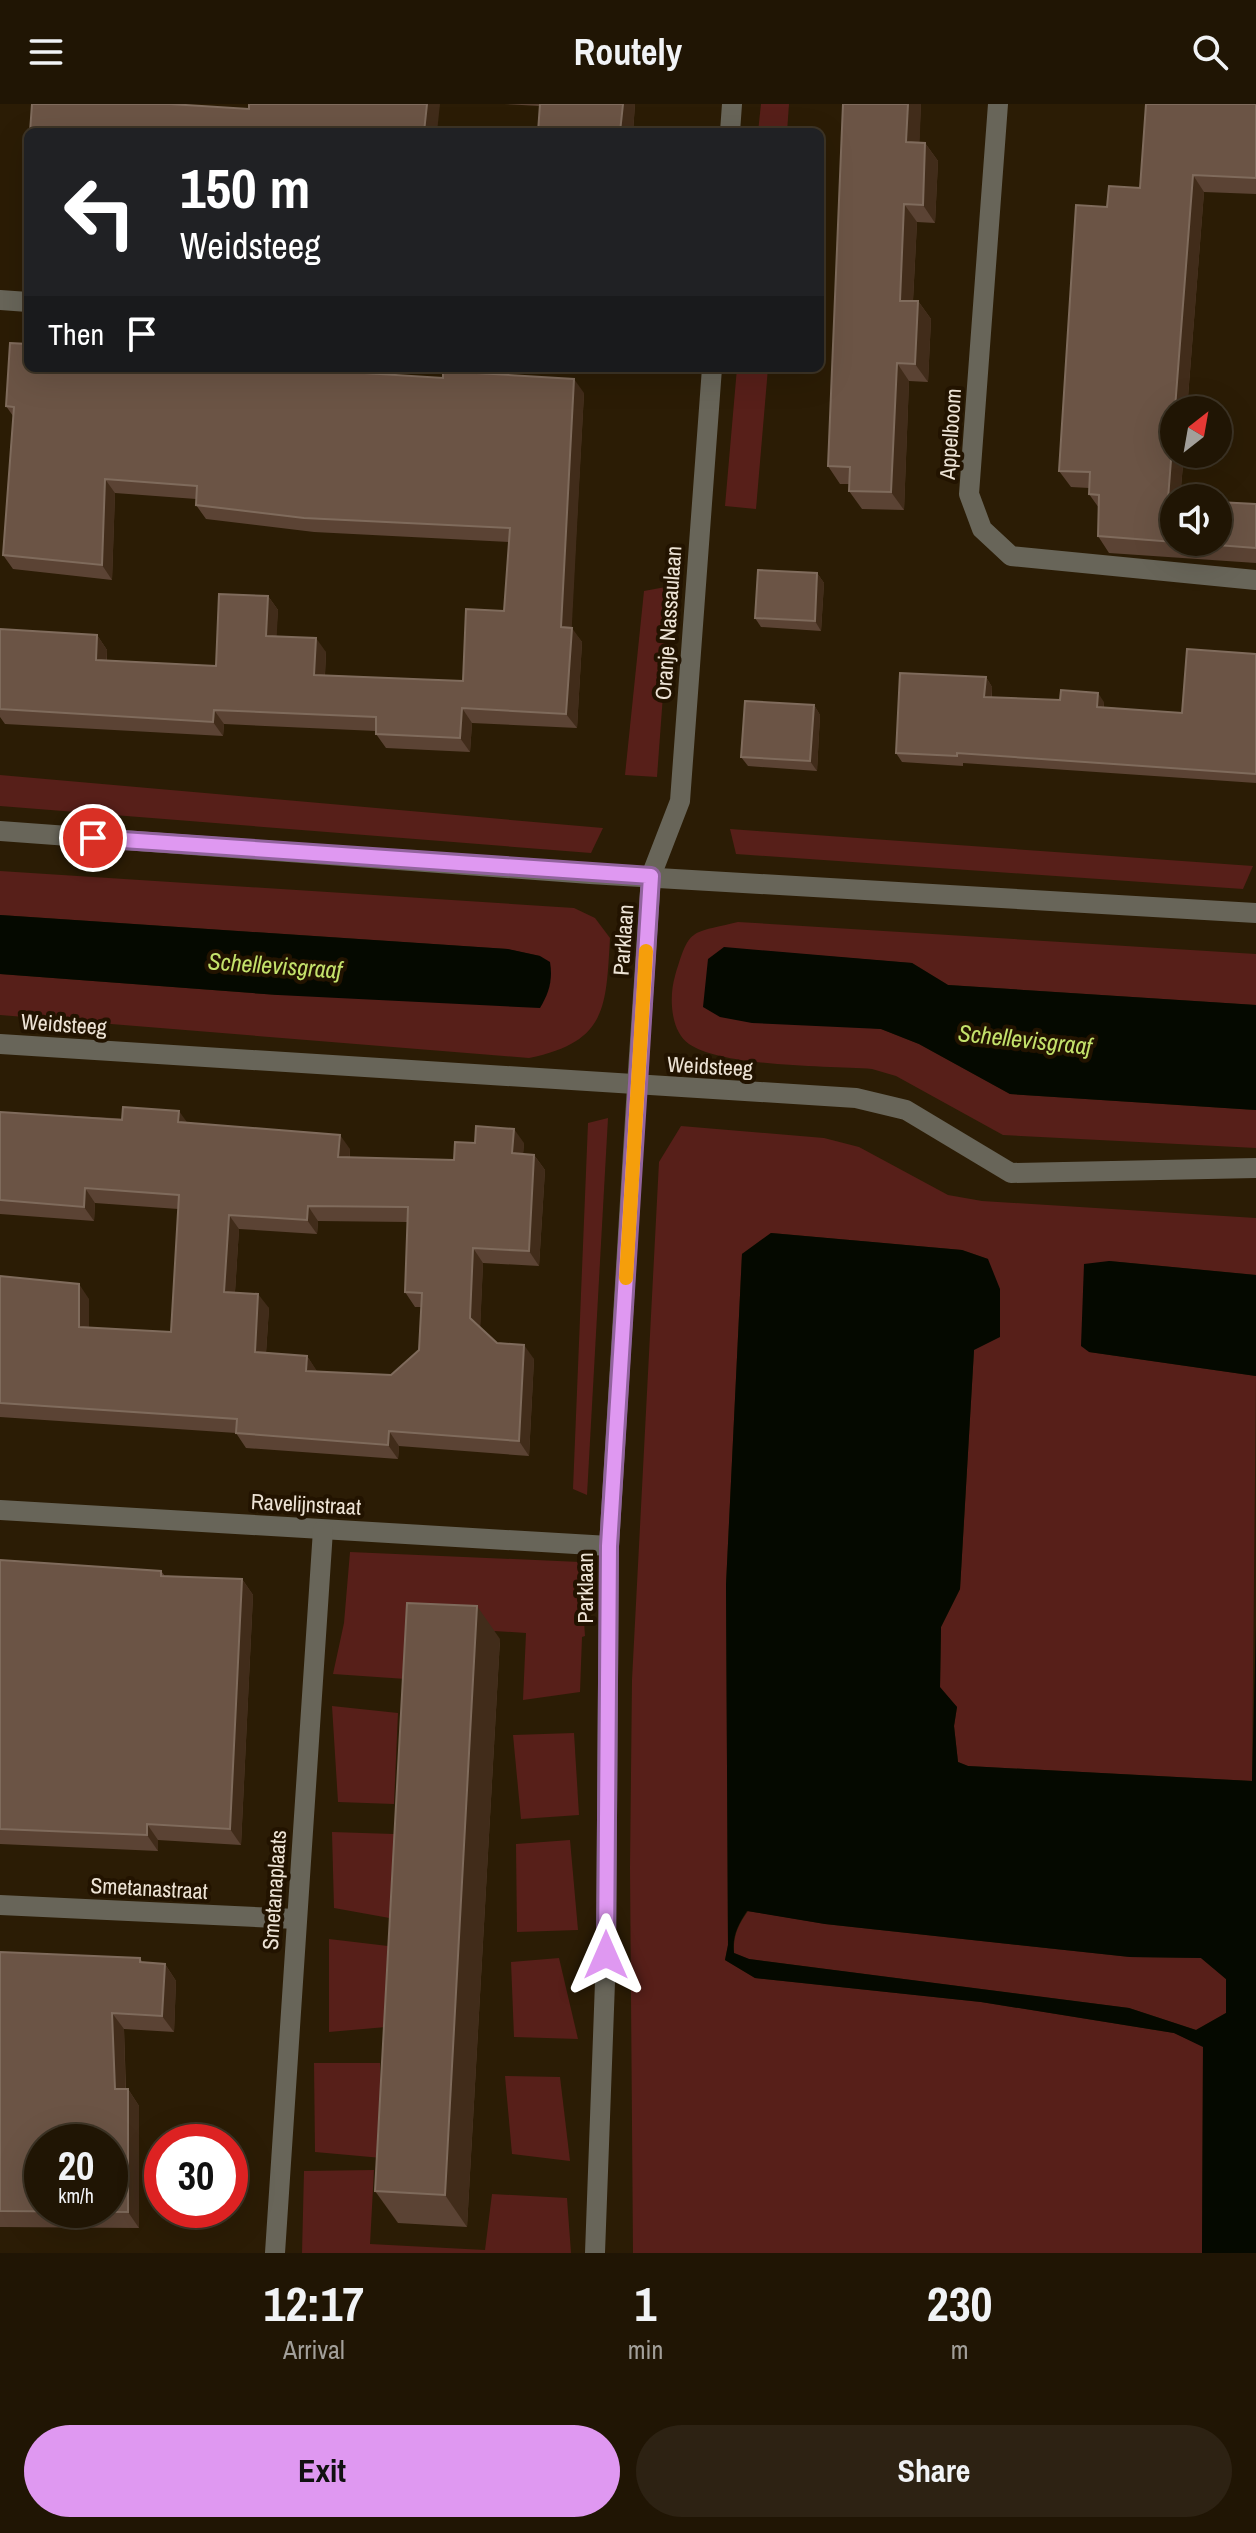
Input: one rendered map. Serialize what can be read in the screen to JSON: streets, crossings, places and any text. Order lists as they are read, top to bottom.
{
  "streets": {
    "street": [
      "Appelboom",
      "Oranje Nassaulaan",
      "Parklaan",
      "Weidsteeg",
      "Ravelijnstraat",
      "Smetanastraat",
      "Smetanaplaats"
    ]
  },
  "crossings": [
    ["Oranje Nassaulaan", "Parklaan"],
    ["Parklaan", "Weidsteeg"],
    ["Parklaan", "Ravelijnstraat"],
    ["Ravelijnstraat", "Smetanaplaats"],
    ["Smetanastraat", "Smetanaplaats"]
  ],
  "water": ["Schellevisgraaf"],
  "north": "top right",
  "page": {
    "header": "Routely",
    "turn": ["150 m", "Weidsteeg"],
    "then": "Then",
    "speed": "20 km/h",
    "limit": "30",
    "eta": [
      "12:17",
      "Arrival",
      "1",
      "min",
      "230",
      "m"
    ],
    "buttons": ["Exit", "Share"]
  }
}
